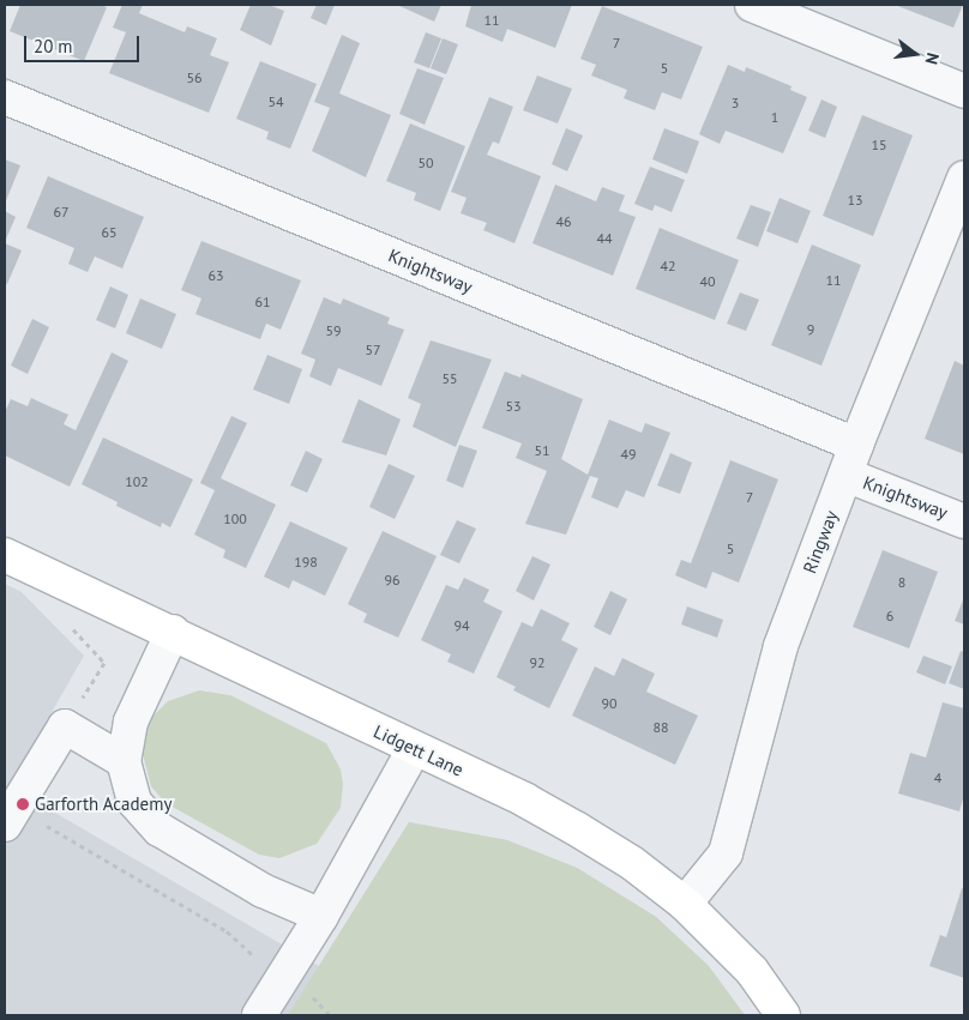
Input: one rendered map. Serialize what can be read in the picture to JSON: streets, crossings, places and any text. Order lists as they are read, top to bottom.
{
  "streets": {
    "main road": ["Lidgett Lane"],
    "street": ["Knightsway", "Ringway"]
  },
  "crossings": [
    ["Knightsway", "Ringway"],
    ["Ringway", "Lidgett Lane"]
  ],
  "places": ["Garforth Academy"],
  "house_numbers": [
    "11",
    "7",
    "5",
    "56",
    "54",
    "3",
    "1",
    "15",
    "50",
    "13",
    "67",
    "46",
    "65",
    "44",
    "42",
    "63",
    "11",
    "40",
    "61",
    "9",
    "59",
    "57",
    "55",
    "53",
    "51",
    "49",
    "102",
    "7",
    "100",
    "5",
    "198",
    "96",
    "8",
    "6",
    "94",
    "92",
    "90",
    "88",
    "4"
  ],
  "scale_bar": "20 m",
  "north": "right"
}
